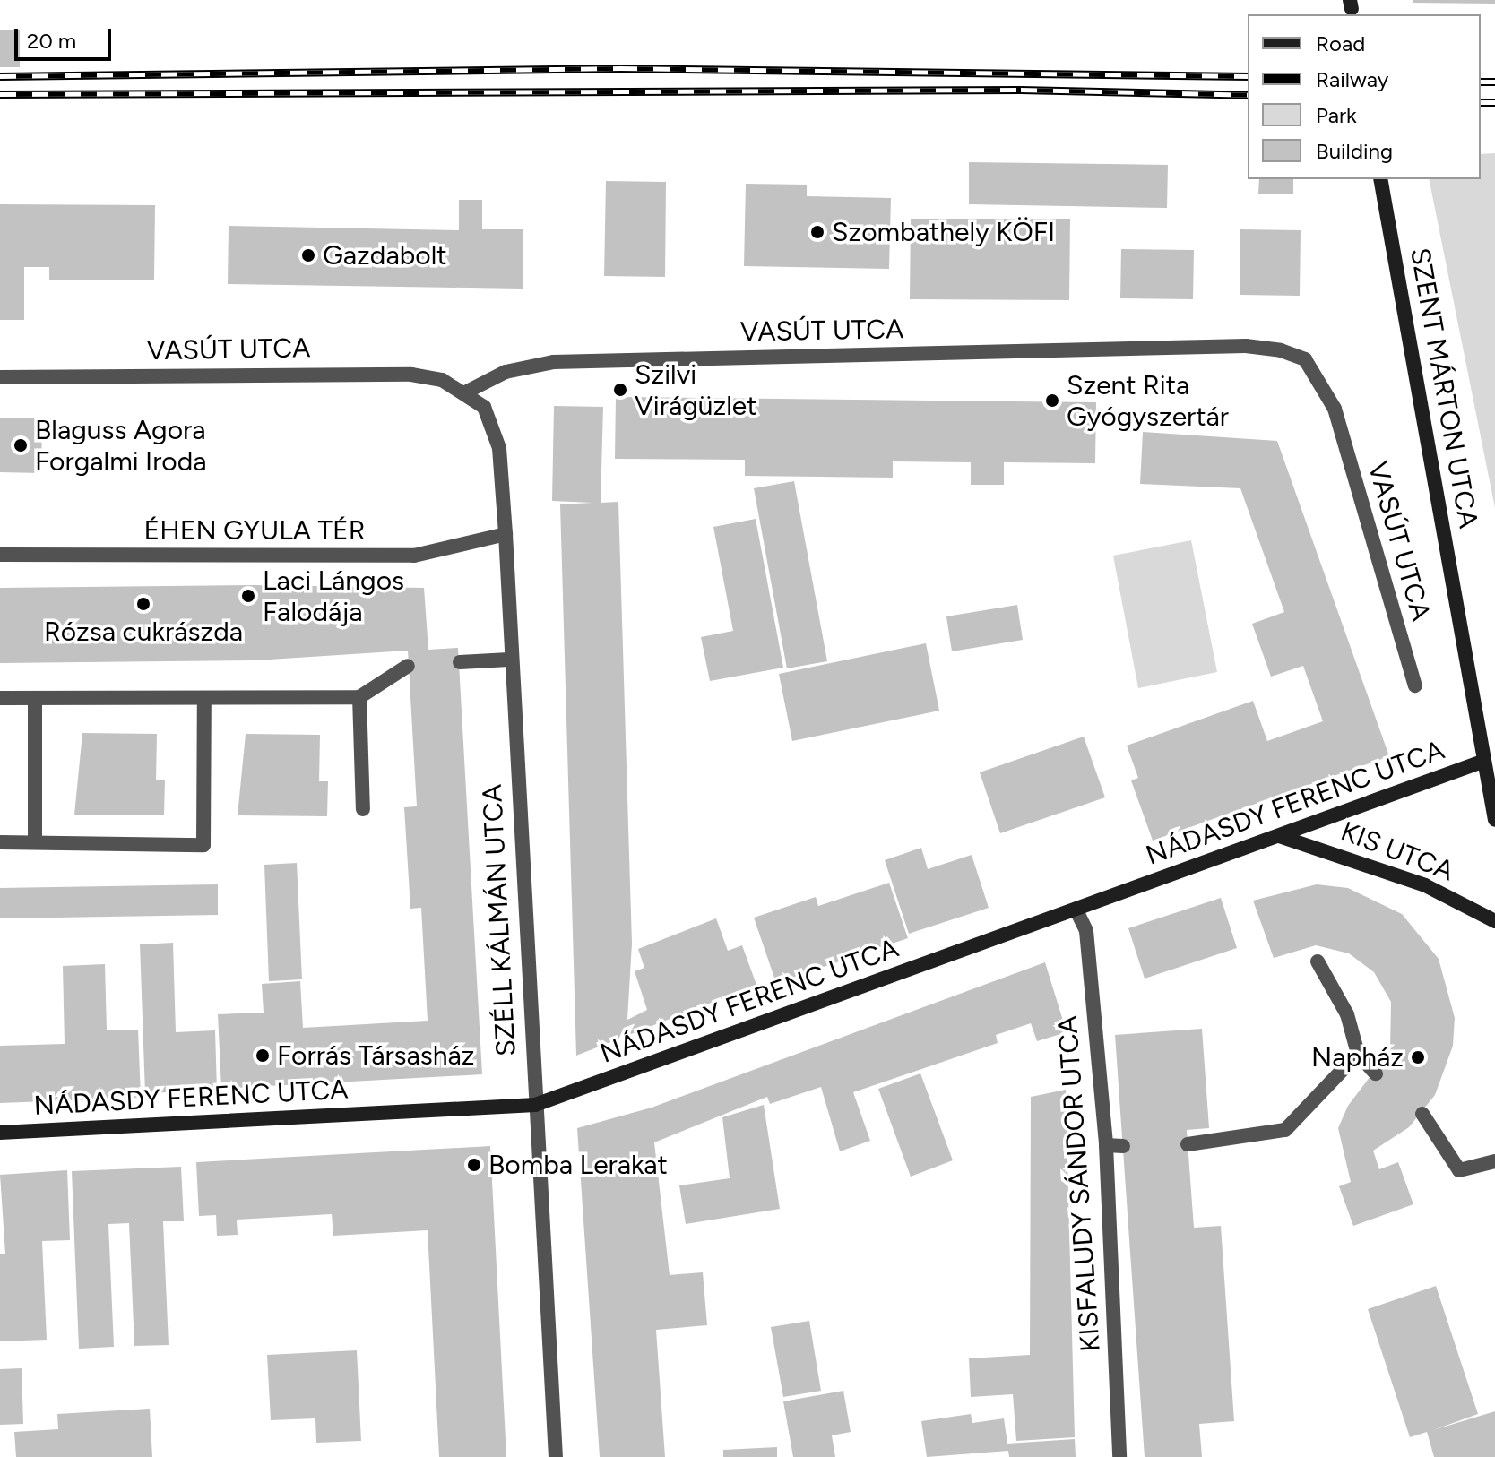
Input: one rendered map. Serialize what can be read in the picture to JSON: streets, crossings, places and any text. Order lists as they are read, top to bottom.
{
  "streets": {
    "street": [
      "VASÚT UTCA",
      "SZENT MÁRTON UTCA",
      "ÉHEN GYULA TÉR",
      "NÁDASDY FERENC UTCA",
      "KIS UTCA",
      "SZÉLL KÁLMÁN UTCA",
      "KISFALUDY SÁNDOR UTCA"
    ]
  },
  "crossings": [
    ["VASÚT UTCA", "SZÉLL KÁLMÁN UTCA"],
    ["SZENT MÁRTON UTCA", "NÁDASDY FERENC UTCA"],
    ["ÉHEN GYULA TÉR", "SZÉLL KÁLMÁN UTCA"],
    ["NÁDASDY FERENC UTCA", "KIS UTCA"],
    ["NÁDASDY FERENC UTCA", "SZÉLL KÁLMÁN UTCA"],
    ["NÁDASDY FERENC UTCA", "KISFALUDY SÁNDOR UTCA"]
  ],
  "places": [
    "Szombathely KÖFI",
    "Gazdabolt",
    "Szilvi Virágüzlet",
    "Szent Rita Gyógyszertár",
    "Blaguss Agora Forgalmi Iroda",
    "Laci Lángos Falodája",
    "Rózsa cukrászda",
    "Forrás Társasház",
    "Napház",
    "Bomba Lerakat"
  ],
  "legend": [
    "Road",
    "Railway",
    "Park",
    "Building"
  ],
  "scale_bar": "20 m"
}
